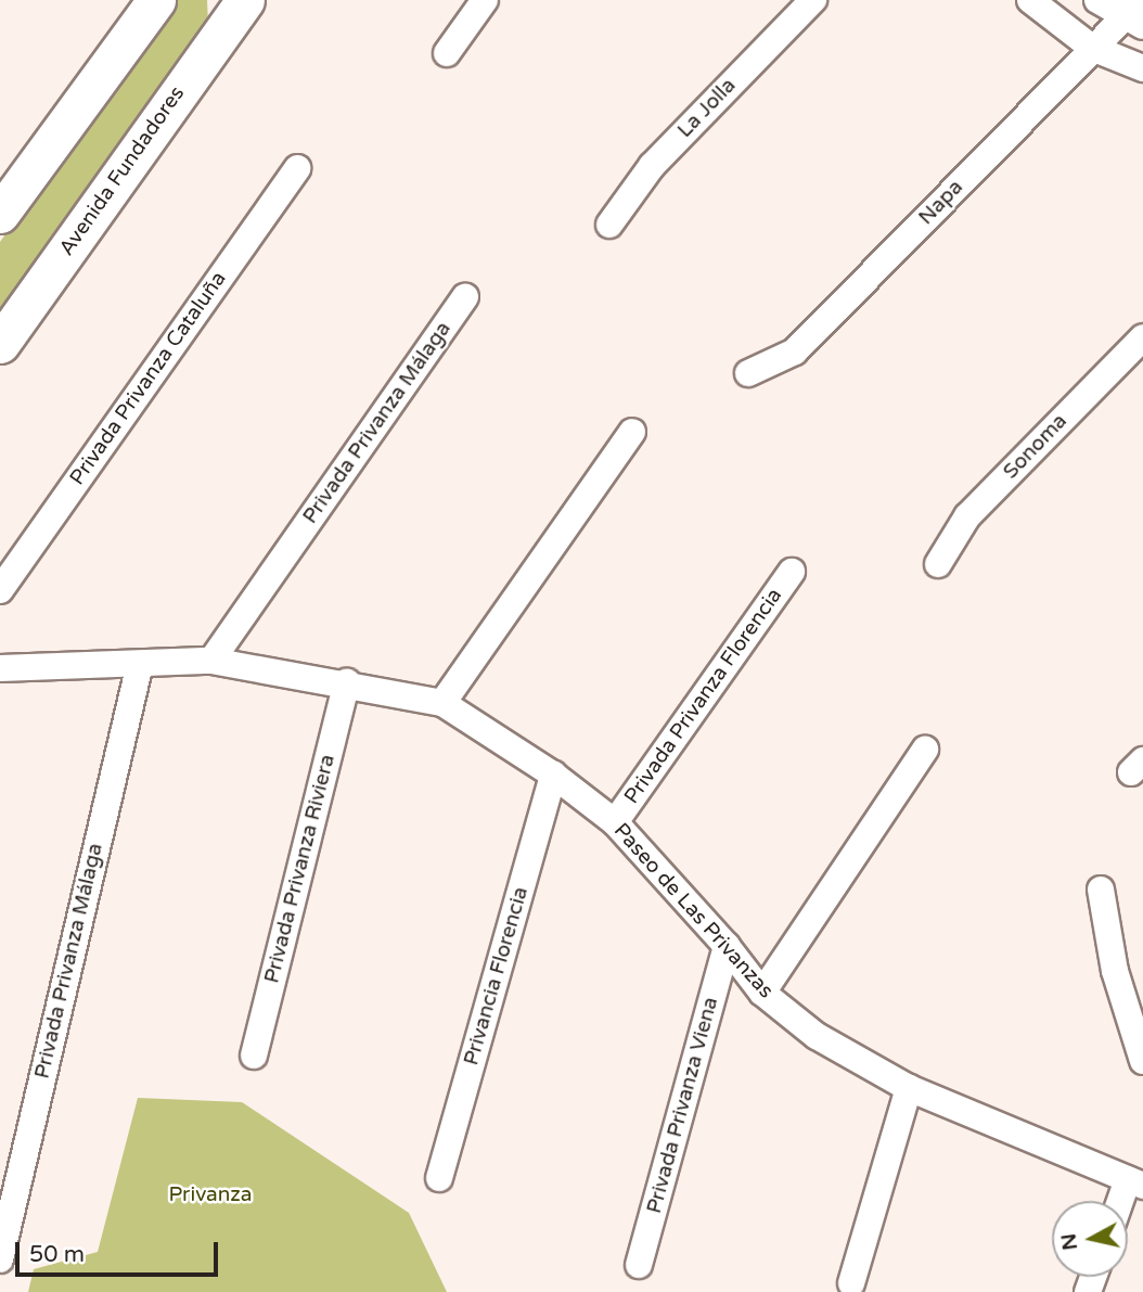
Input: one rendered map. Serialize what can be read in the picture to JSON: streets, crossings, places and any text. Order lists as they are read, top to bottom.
{
  "streets": {
    "main road": ["Avenida Fundadores"],
    "street": [
      "La Jolla",
      "Napa",
      "Privada Privanza Cataluña",
      "Privada Privanza Málaga",
      "Sonoma",
      "Privada Privanza Florencia",
      "Privada Privanza Riviera",
      "Paseo de Las Privanzas",
      "Privancia Florencia",
      "Privada Privanza Viena"
    ]
  },
  "crossings": [
    ["Privada Privanza Málaga", "Paseo de Las Privanzas"],
    ["Privada Privanza Florencia", "Paseo de Las Privanzas"],
    ["Privada Privanza Riviera", "Paseo de Las Privanzas"],
    ["Paseo de Las Privanzas", "Privancia Florencia"],
    ["Paseo de Las Privanzas", "Privada Privanza Viena"]
  ],
  "parks": ["Privanza"],
  "scale_bar": "50 m",
  "north": "left"
}
